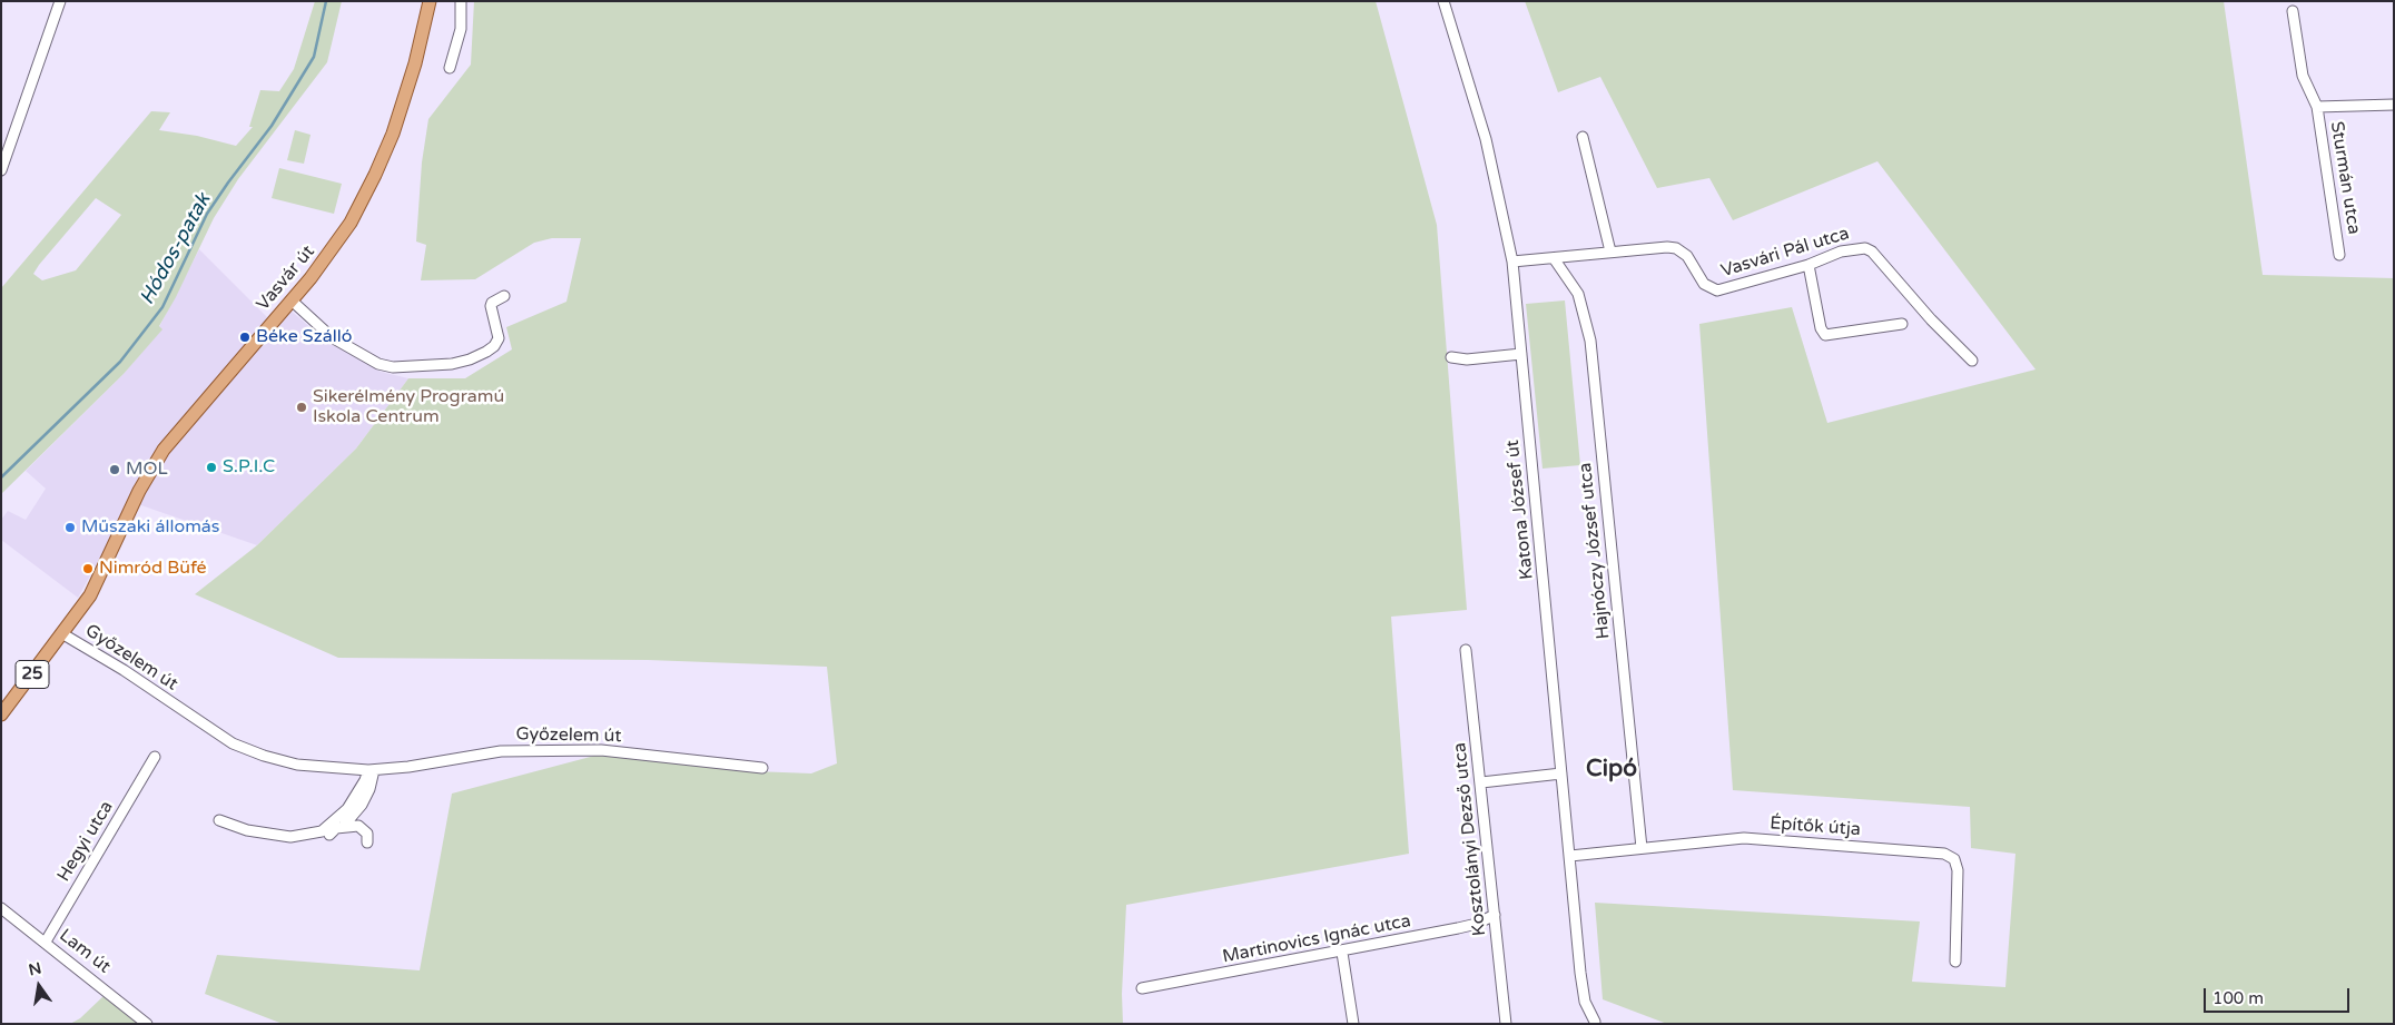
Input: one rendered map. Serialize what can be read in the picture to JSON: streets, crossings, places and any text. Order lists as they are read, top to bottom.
{
  "streets": {
    "main road": ["Vasvár út", "25"],
    "street": [
      "Sturmán utca",
      "Vasvári Pál utca",
      "Katona József út",
      "Hajnóczy József utca",
      "Győzelem út",
      "Építők útja",
      "Kosztolányi Dezső utca",
      "Hegyi utca",
      "Martinovics Ignác utca",
      "Lam út"
    ]
  },
  "crossings": [
    ["Vasvári Pál utca", "Katona József út"],
    ["Vasvári Pál utca", "Hajnóczy József utca"],
    ["Vasvár út", "Győzelem út"],
    ["Vasvár út", "25"],
    ["Katona József út", "Építők útja"],
    ["Hajnóczy József utca", "Építők útja"],
    ["Győzelem út", "25"],
    ["Kosztolányi Dezső utca", "Martinovics Ignác utca"],
    ["Hegyi utca", "Lam út"]
  ],
  "districts": ["Cipó"],
  "water": ["Hódos-patak"],
  "places": [
    "Béke Szálló",
    "Sikerélmény Programú Iskola Centrum",
    "S.P.I.C",
    "MOL",
    "Műszaki állomás",
    "Nimród Büfé"
  ],
  "scale_bar": "100 m",
  "north": "top"
}
